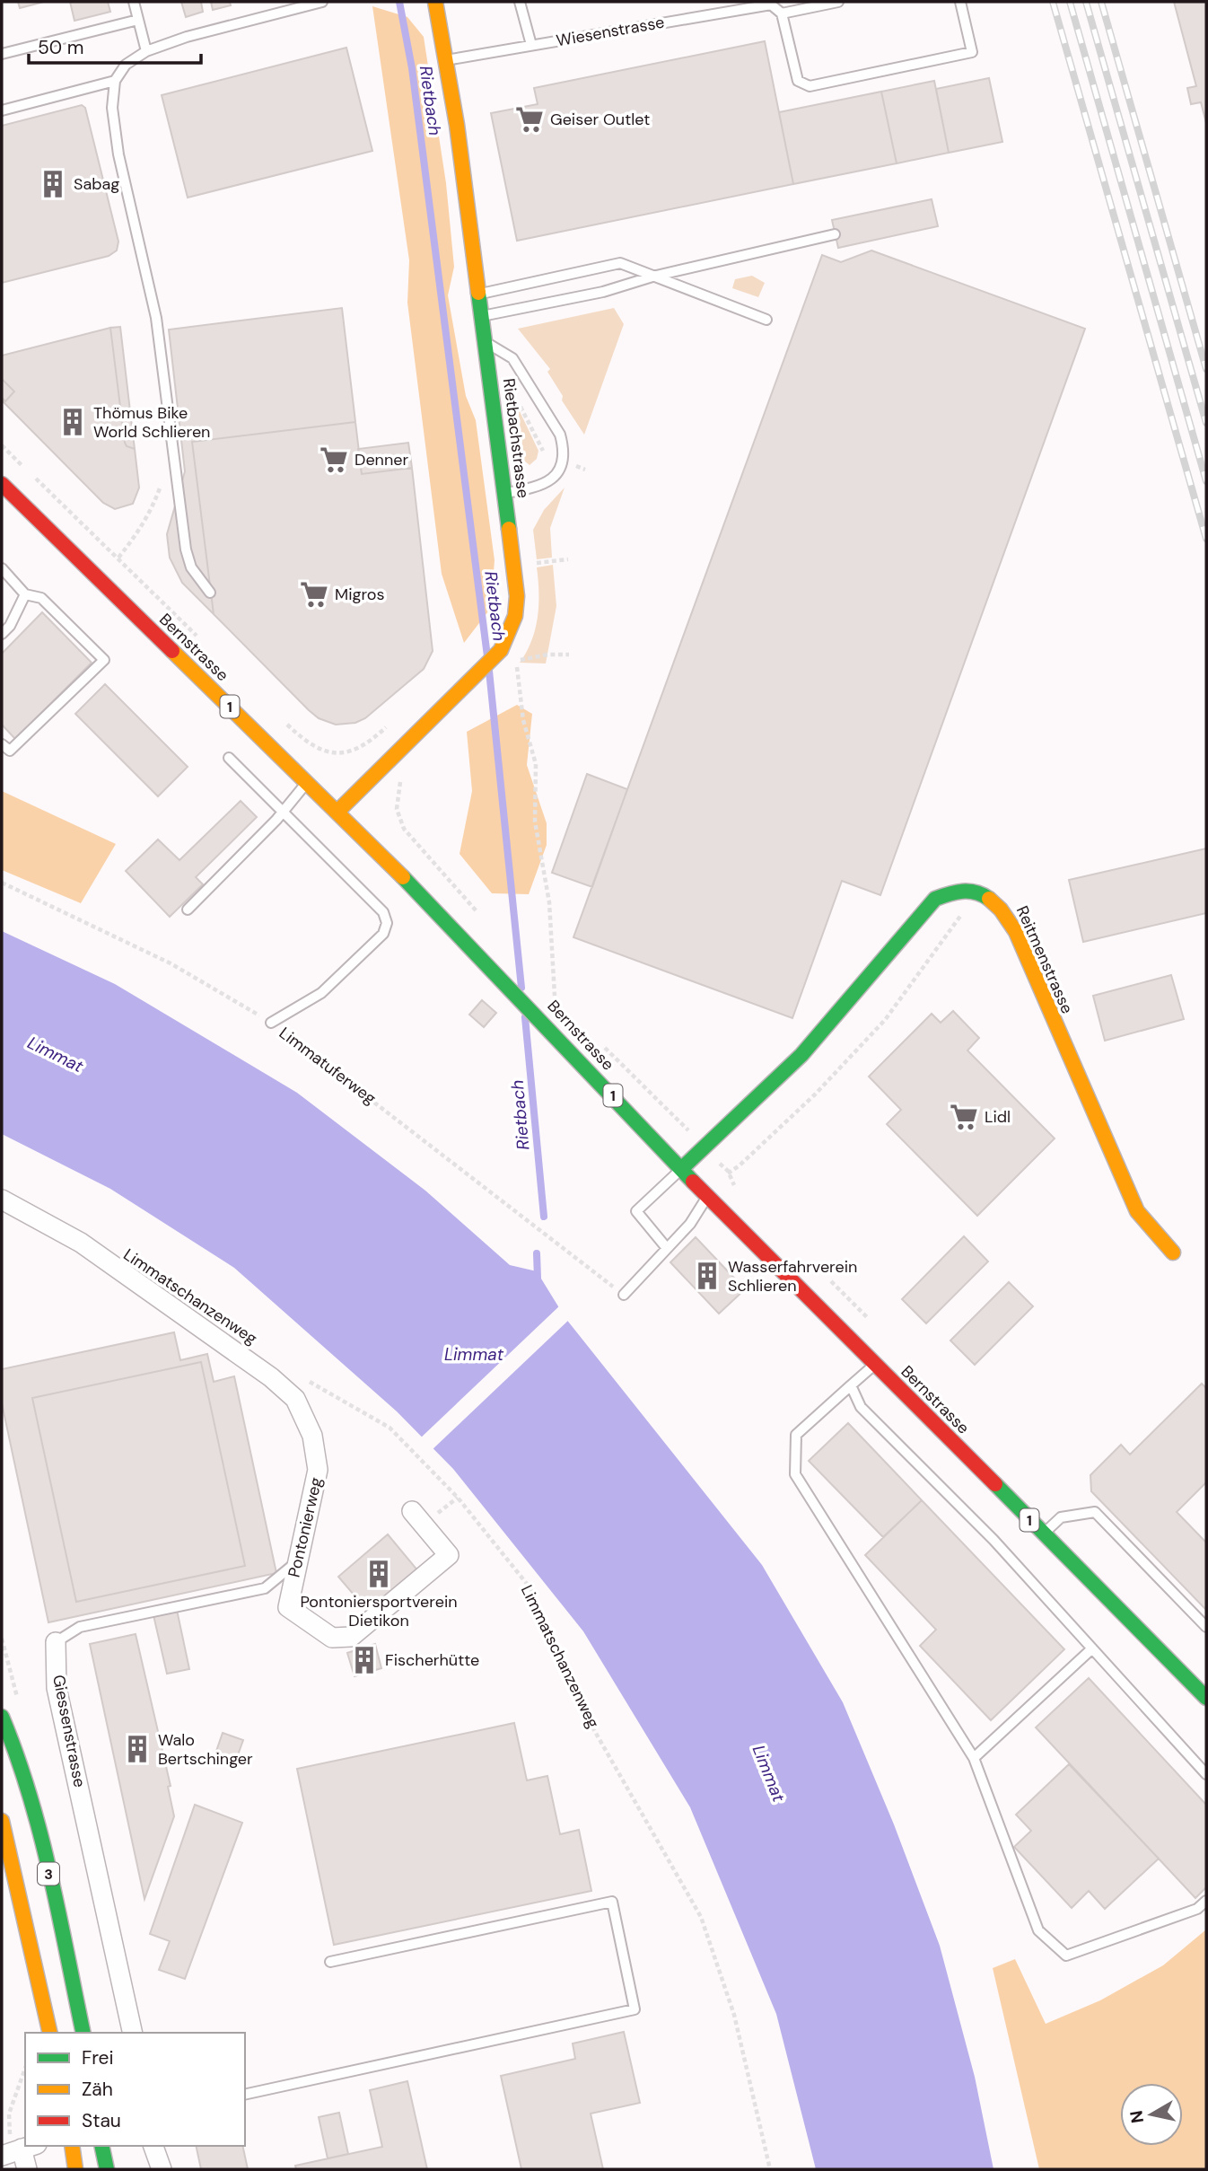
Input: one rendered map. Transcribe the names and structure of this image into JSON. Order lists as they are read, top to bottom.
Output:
{
  "streets": {
    "main road": [
      "Rietbachstrasse",
      "Bernstrasse",
      "1",
      "Reitmenstrasse",
      "3"
    ],
    "street": ["Pontonierweg", "Giessenstrasse"],
    "lane": ["Wiesenstrasse"],
    "path": ["Limmatuferweg", "Limmatschanzenweg"]
  },
  "crossings": [
    ["Wiesenstrasse", "Rietbachstrasse"],
    ["Rietbachstrasse", "Bernstrasse"],
    ["Pontonierweg", "Giessenstrasse"]
  ],
  "water": ["Rietbach", "Limmat"],
  "places": {
    "supermarket": [
      "Geiser Outlet",
      "Denner",
      "Migros",
      "Lidl"
    ],
    "building": [
      "Sabag",
      "Thömus Bike World Schlieren",
      "Wasserfahrverein Schlieren",
      "Pontoniersportverein Dietikon",
      "Fischerhütte",
      "Walo Bertschinger"
    ]
  },
  "legend": ["Frei", "Zäh", "Stau"],
  "scale_bar": "50 m",
  "north": "left"
}
